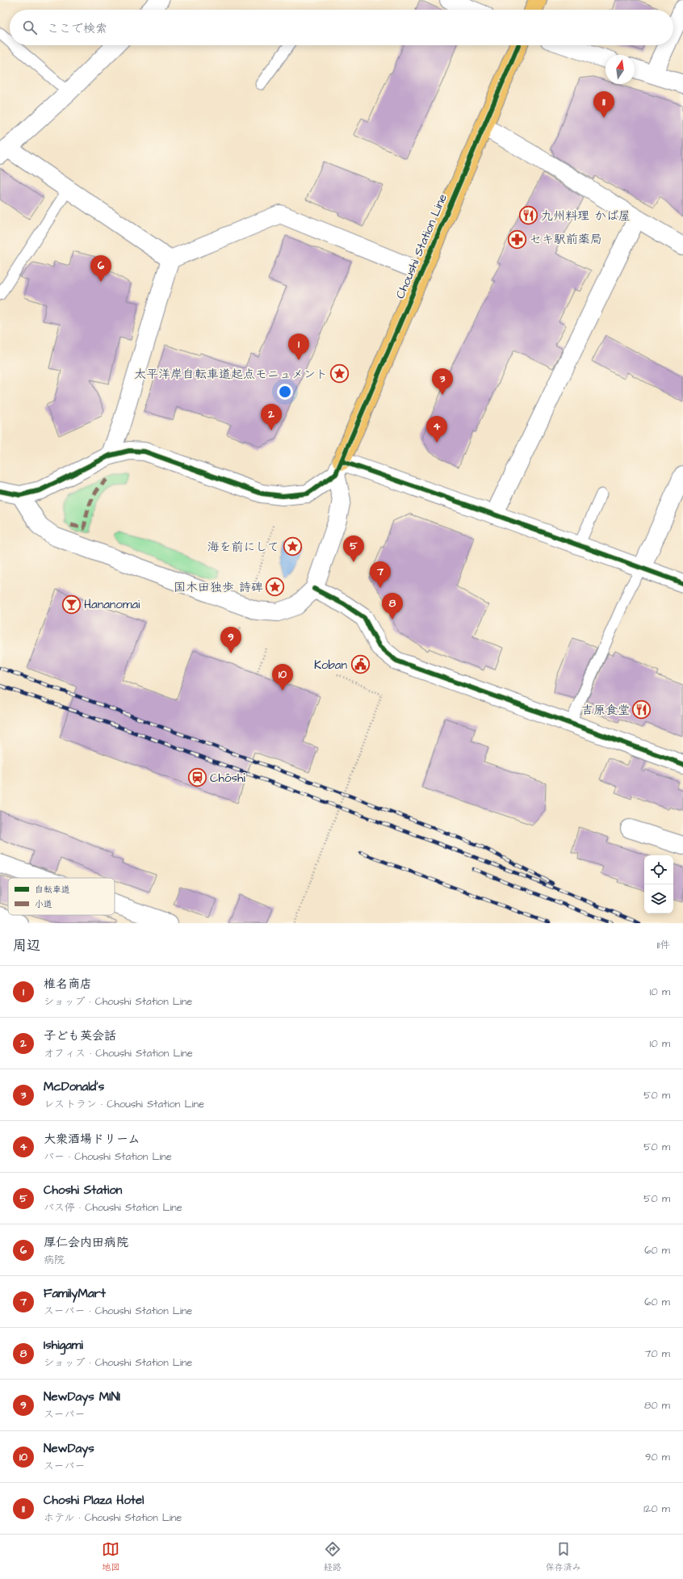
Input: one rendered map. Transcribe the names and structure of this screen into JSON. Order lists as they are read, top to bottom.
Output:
{
  "streets": {
    "main road": ["Choushi Station Line"]
  },
  "places": {
    "restaurant": ["九州料理 かば屋", "吉原食堂"],
    "pharmacy": ["セキ駅前薬局"],
    "place": ["太平洋岸自転車道起点モニュメント", "海を前にして", "国木田独歩 詩碑"],
    "bar": ["Hananomai"],
    "public building": ["Koban"],
    "station": ["Chōshi"]
  },
  "legend": ["自転車道", "小道"],
  "north": "top",
  "page": {
    "search": "ここで検索",
    "pins": [
      "11",
      "6",
      "1",
      "3",
      "2",
      "4",
      "5",
      "7",
      "8",
      "9",
      "10"
    ],
    "heading": ["周辺", "11件"],
    "list": [
      {
        "mark": "1",
        "name": "椎名商店",
        "note": "ショップ · Choushi Station Line",
        "value": "10 m"
      },
      {
        "mark": "2",
        "name": "子ども英会話",
        "note": "オフィス · Choushi Station Line",
        "value": "10 m"
      },
      {
        "mark": "3",
        "name": "McDonald's",
        "note": "レストラン · Choushi Station Line",
        "value": "50 m"
      },
      {
        "mark": "4",
        "name": "大衆酒場ドリーム",
        "note": "バー · Choushi Station Line",
        "value": "50 m"
      },
      {
        "mark": "5",
        "name": "Choshi Station",
        "note": "バス停 · Choushi Station Line",
        "value": "50 m"
      },
      {
        "mark": "6",
        "name": "厚仁会内田病院",
        "note": "病院",
        "value": "60 m"
      },
      {
        "mark": "7",
        "name": "FamilyMart",
        "note": "スーパー · Choushi Station Line",
        "value": "60 m"
      },
      {
        "mark": "8",
        "name": "Ishigami",
        "note": "ショップ · Choushi Station Line",
        "value": "70 m"
      },
      {
        "mark": "9",
        "name": "NewDays MINI",
        "note": "スーパー",
        "value": "80 m"
      },
      {
        "mark": "10",
        "name": "NewDays",
        "note": "スーパー",
        "value": "90 m"
      },
      {
        "mark": "11",
        "name": "Choshi Plaza Hotel",
        "note": "ホテル · Choushi Station Line",
        "value": "120 m"
      }
    ],
    "nav": ["地図", "経路", "保存済み"]
  }
}
